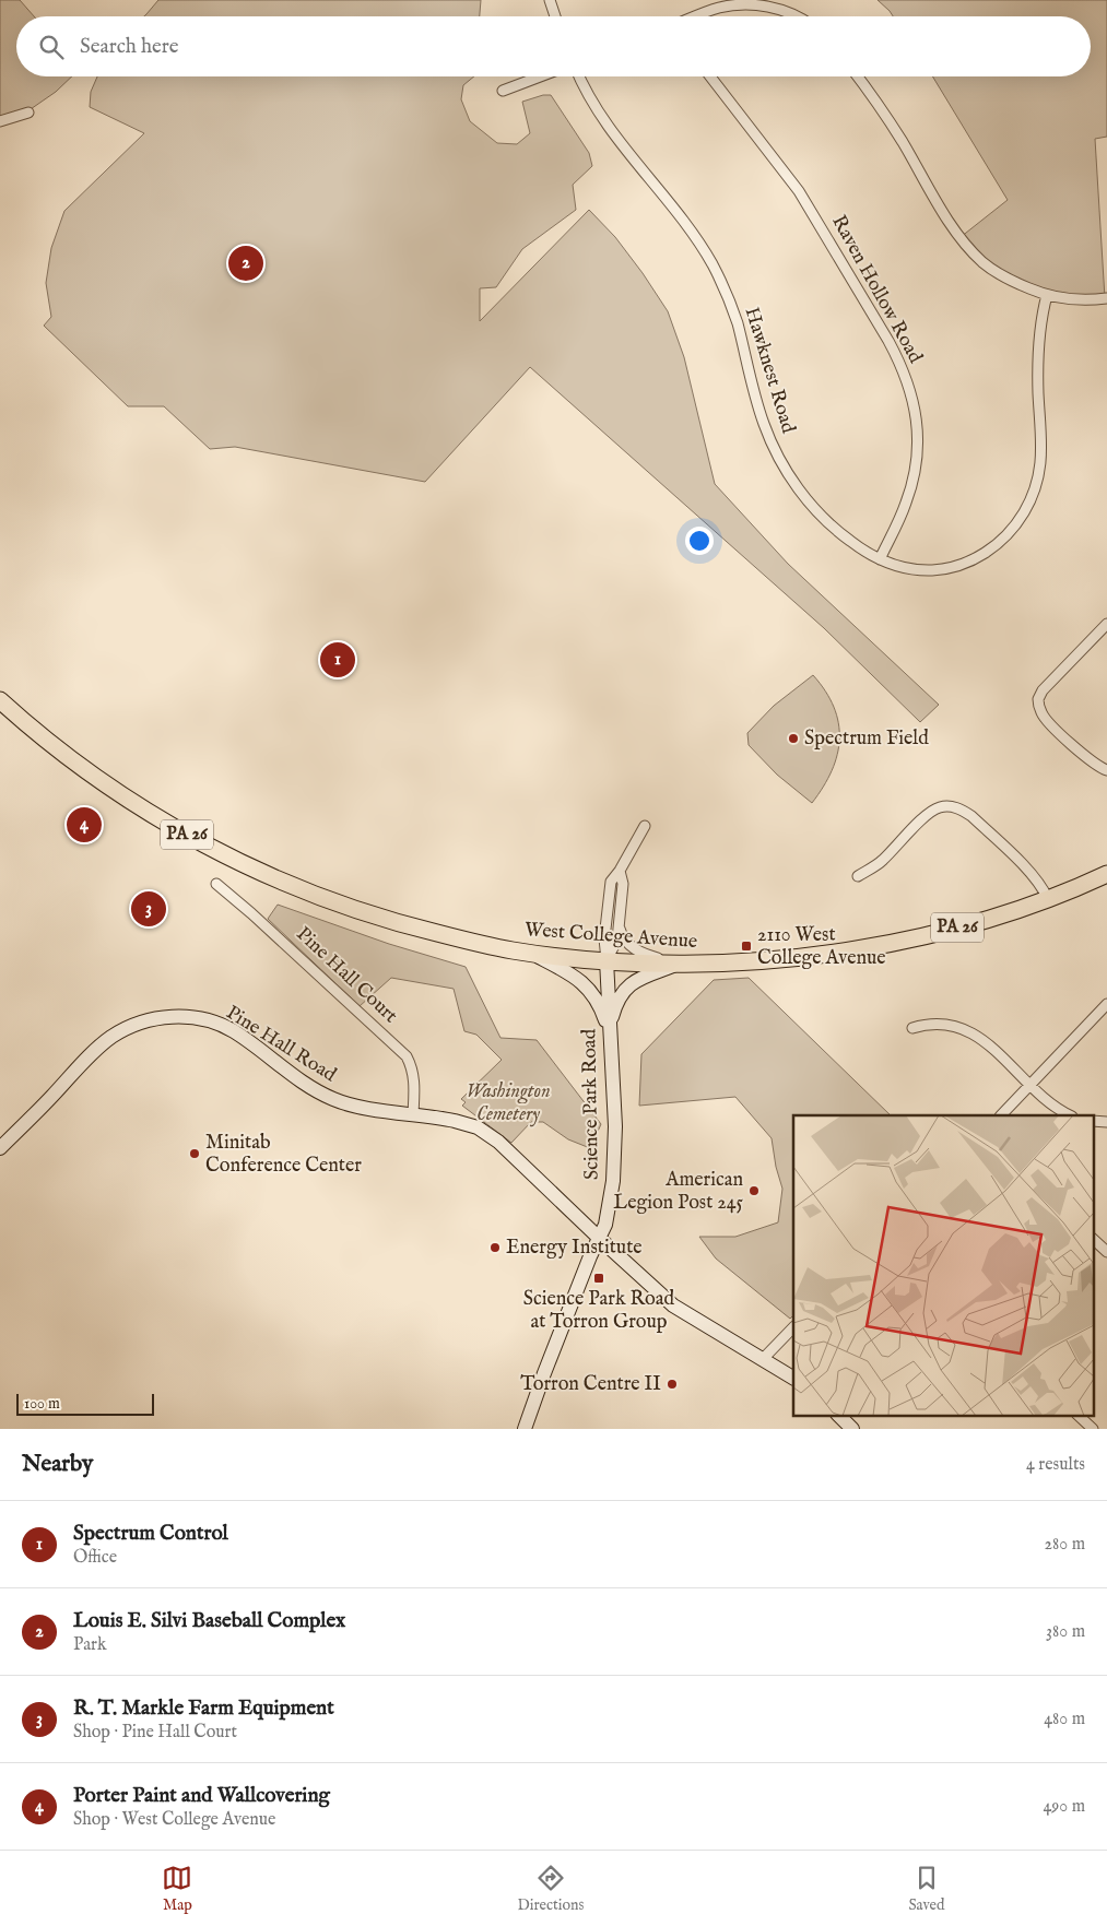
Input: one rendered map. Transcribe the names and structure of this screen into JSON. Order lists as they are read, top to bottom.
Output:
{
  "streets": {
    "main road": ["PA 26", "West College Avenue"],
    "street": [
      "Raven Hollow Road",
      "Hawknest Road",
      "Pine Hall Court",
      "Pine Hall Road",
      "Science Park Road"
    ]
  },
  "crossings": [
    ["Raven Hollow Road", "Hawknest Road"],
    ["West College Avenue", "Science Park Road"],
    ["Pine Hall Court", "Pine Hall Road"],
    ["Pine Hall Road", "Science Park Road"]
  ],
  "parks": ["Washington Cemetery"],
  "places": {
    "other": [
      "Spectrum Field",
      "Minitab Conference Center",
      "American Legion Post 245",
      "Energy Institute",
      "Torron Centre II"
    ],
    "transit": ["2110 West College Avenue", "Science Park Road at Torron Group"]
  },
  "scale_bar": "100 m",
  "page": {
    "search": "Search here",
    "pins": [
      "2",
      "1",
      "4",
      "3"
    ],
    "scale": "100 m",
    "heading": ["Nearby", "4 results"],
    "list": [
      {
        "mark": "1",
        "name": "Spectrum Control",
        "note": "Office",
        "value": "280 m"
      },
      {
        "mark": "2",
        "name": "Louis E. Silvi Baseball Complex",
        "note": "Park",
        "value": "380 m"
      },
      {
        "mark": "3",
        "name": "R. T. Markle Farm Equipment",
        "note": "Shop · Pine Hall Court",
        "value": "480 m"
      },
      {
        "mark": "4",
        "name": "Porter Paint and Wallcovering",
        "note": "Shop · West College Avenue",
        "value": "490 m"
      }
    ],
    "nav": ["Map", "Directions", "Saved"]
  }
}
